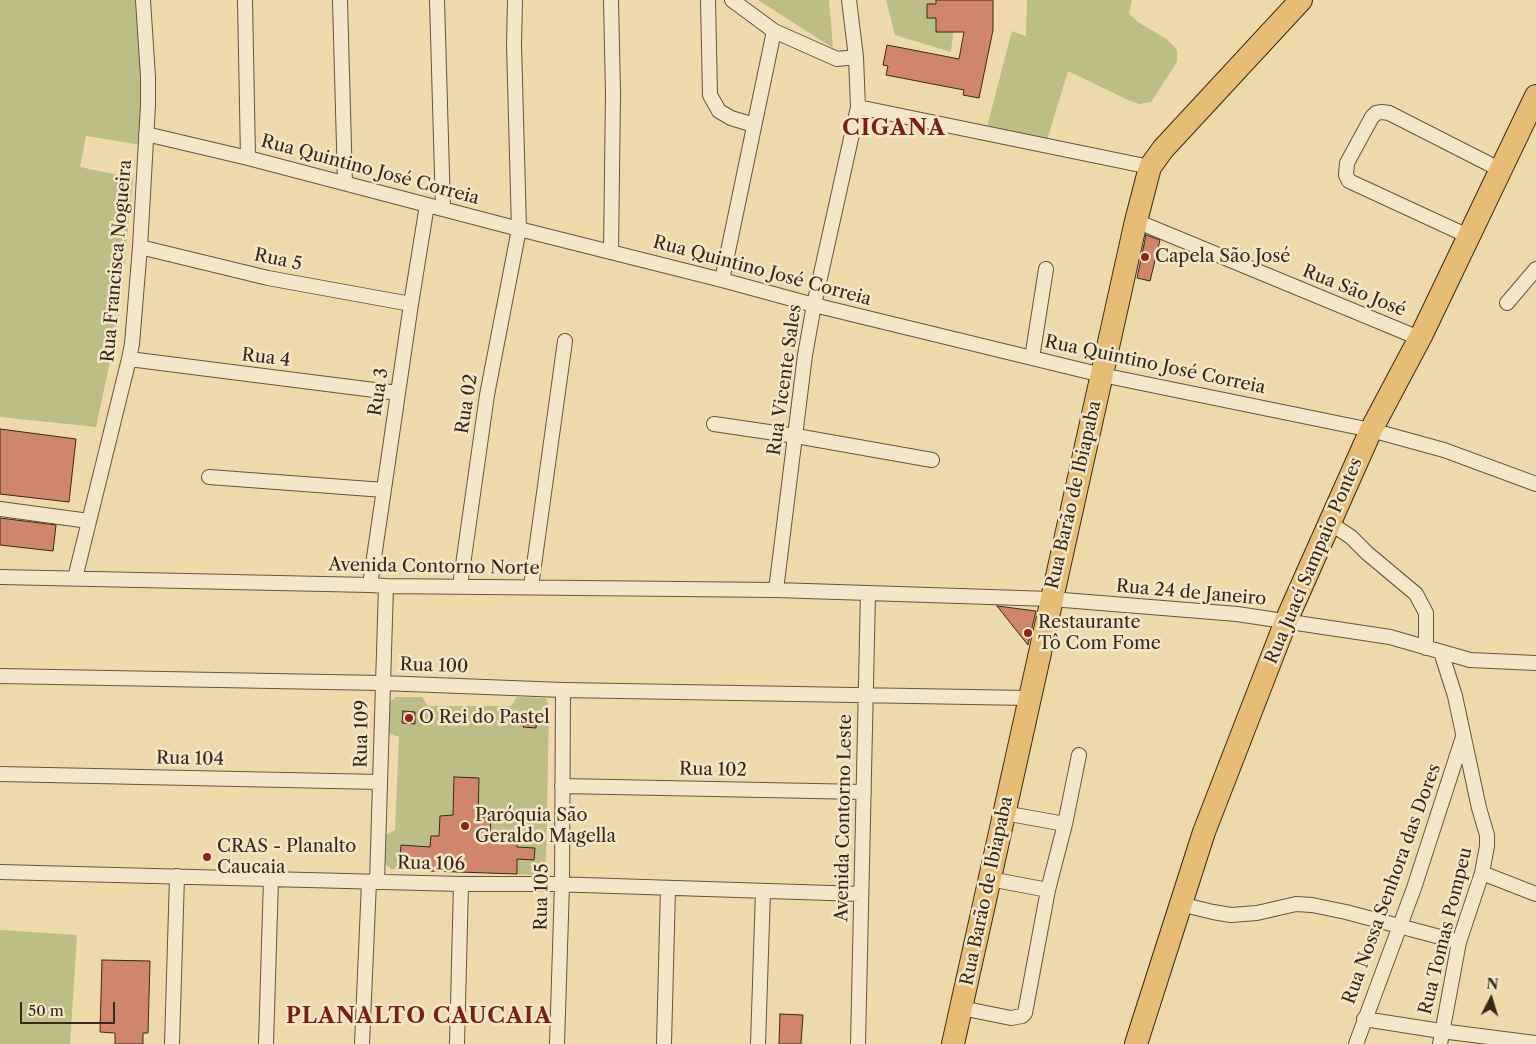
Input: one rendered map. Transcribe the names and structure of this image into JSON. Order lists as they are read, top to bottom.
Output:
{
  "streets": {
    "main road": ["Rua Barão de Ibiapaba", "Rua Juací Sampaio Pontes"],
    "street": [
      "Rua Quintino José Correia",
      "Rua 5",
      "Rua Francisca Nogueira",
      "Rua São José",
      "Rua 4",
      "Rua Vicente Sales",
      "Rua 3",
      "Rua 02",
      "Avenida Contorno Norte",
      "Rua 24 de Janeiro",
      "Rua 100",
      "Rua 109",
      "Rua 104",
      "Rua 102",
      "Avenida Contorno Leste",
      "Rua 106",
      "Rua Nossa Senhora das Dores",
      "Rua 105",
      "Rua Tomas Pompeu"
    ]
  },
  "crossings": [
    ["Rua Quintino José Correia", "Rua Francisca Nogueira"],
    ["Rua Quintino José Correia", "Rua Vicente Sales"],
    ["Rua Quintino José Correia", "Rua 3"],
    ["Rua Quintino José Correia", "Rua 02"],
    ["Rua Quintino José Correia", "Rua Barão de Ibiapaba"],
    ["Rua Quintino José Correia", "Rua Juací Sampaio Pontes"],
    ["Rua 5", "Rua Francisca Nogueira"],
    ["Rua 5", "Rua 3"],
    ["Rua Francisca Nogueira", "Rua 4"],
    ["Rua Francisca Nogueira", "Avenida Contorno Norte"],
    ["Rua São José", "Rua Barão de Ibiapaba"],
    ["Rua São José", "Rua Juací Sampaio Pontes"],
    ["Rua 4", "Rua 3"],
    ["Rua Vicente Sales", "Avenida Contorno Norte"],
    ["Rua 3", "Avenida Contorno Norte"],
    ["Rua 02", "Avenida Contorno Norte"],
    ["Rua Barão de Ibiapaba", "Rua 24 de Janeiro"],
    ["Rua Barão de Ibiapaba", "Rua 100"],
    ["Rua Juací Sampaio Pontes", "Rua 24 de Janeiro"],
    ["Avenida Contorno Norte", "Rua 24 de Janeiro"],
    ["Avenida Contorno Norte", "Rua 109"],
    ["Avenida Contorno Norte", "Avenida Contorno Leste"],
    ["Rua 24 de Janeiro", "Avenida Contorno Leste"],
    ["Rua 24 de Janeiro", "Rua Tomas Pompeu"],
    ["Rua 100", "Rua 109"],
    ["Rua 100", "Avenida Contorno Leste"],
    ["Rua 100", "Rua 105"],
    ["Rua 109", "Rua 104"],
    ["Rua 109", "Rua 106"],
    ["Rua 102", "Avenida Contorno Leste"],
    ["Rua 102", "Rua 105"],
    ["Avenida Contorno Leste", "Rua 106"],
    ["Rua 106", "Rua 105"],
    ["Rua Nossa Senhora das Dores", "Rua Tomas Pompeu"]
  ],
  "districts": ["CIGANA", "PLANALTO CAUCAIA"],
  "places": [
    "Capela São José",
    "Restaurante Tô Com Fome",
    "O Rei do Pastel",
    "Paróquia São Geraldo Magella",
    "CRAS - Planalto Caucaia"
  ],
  "scale_bar": "50 m",
  "north": "top"
}
